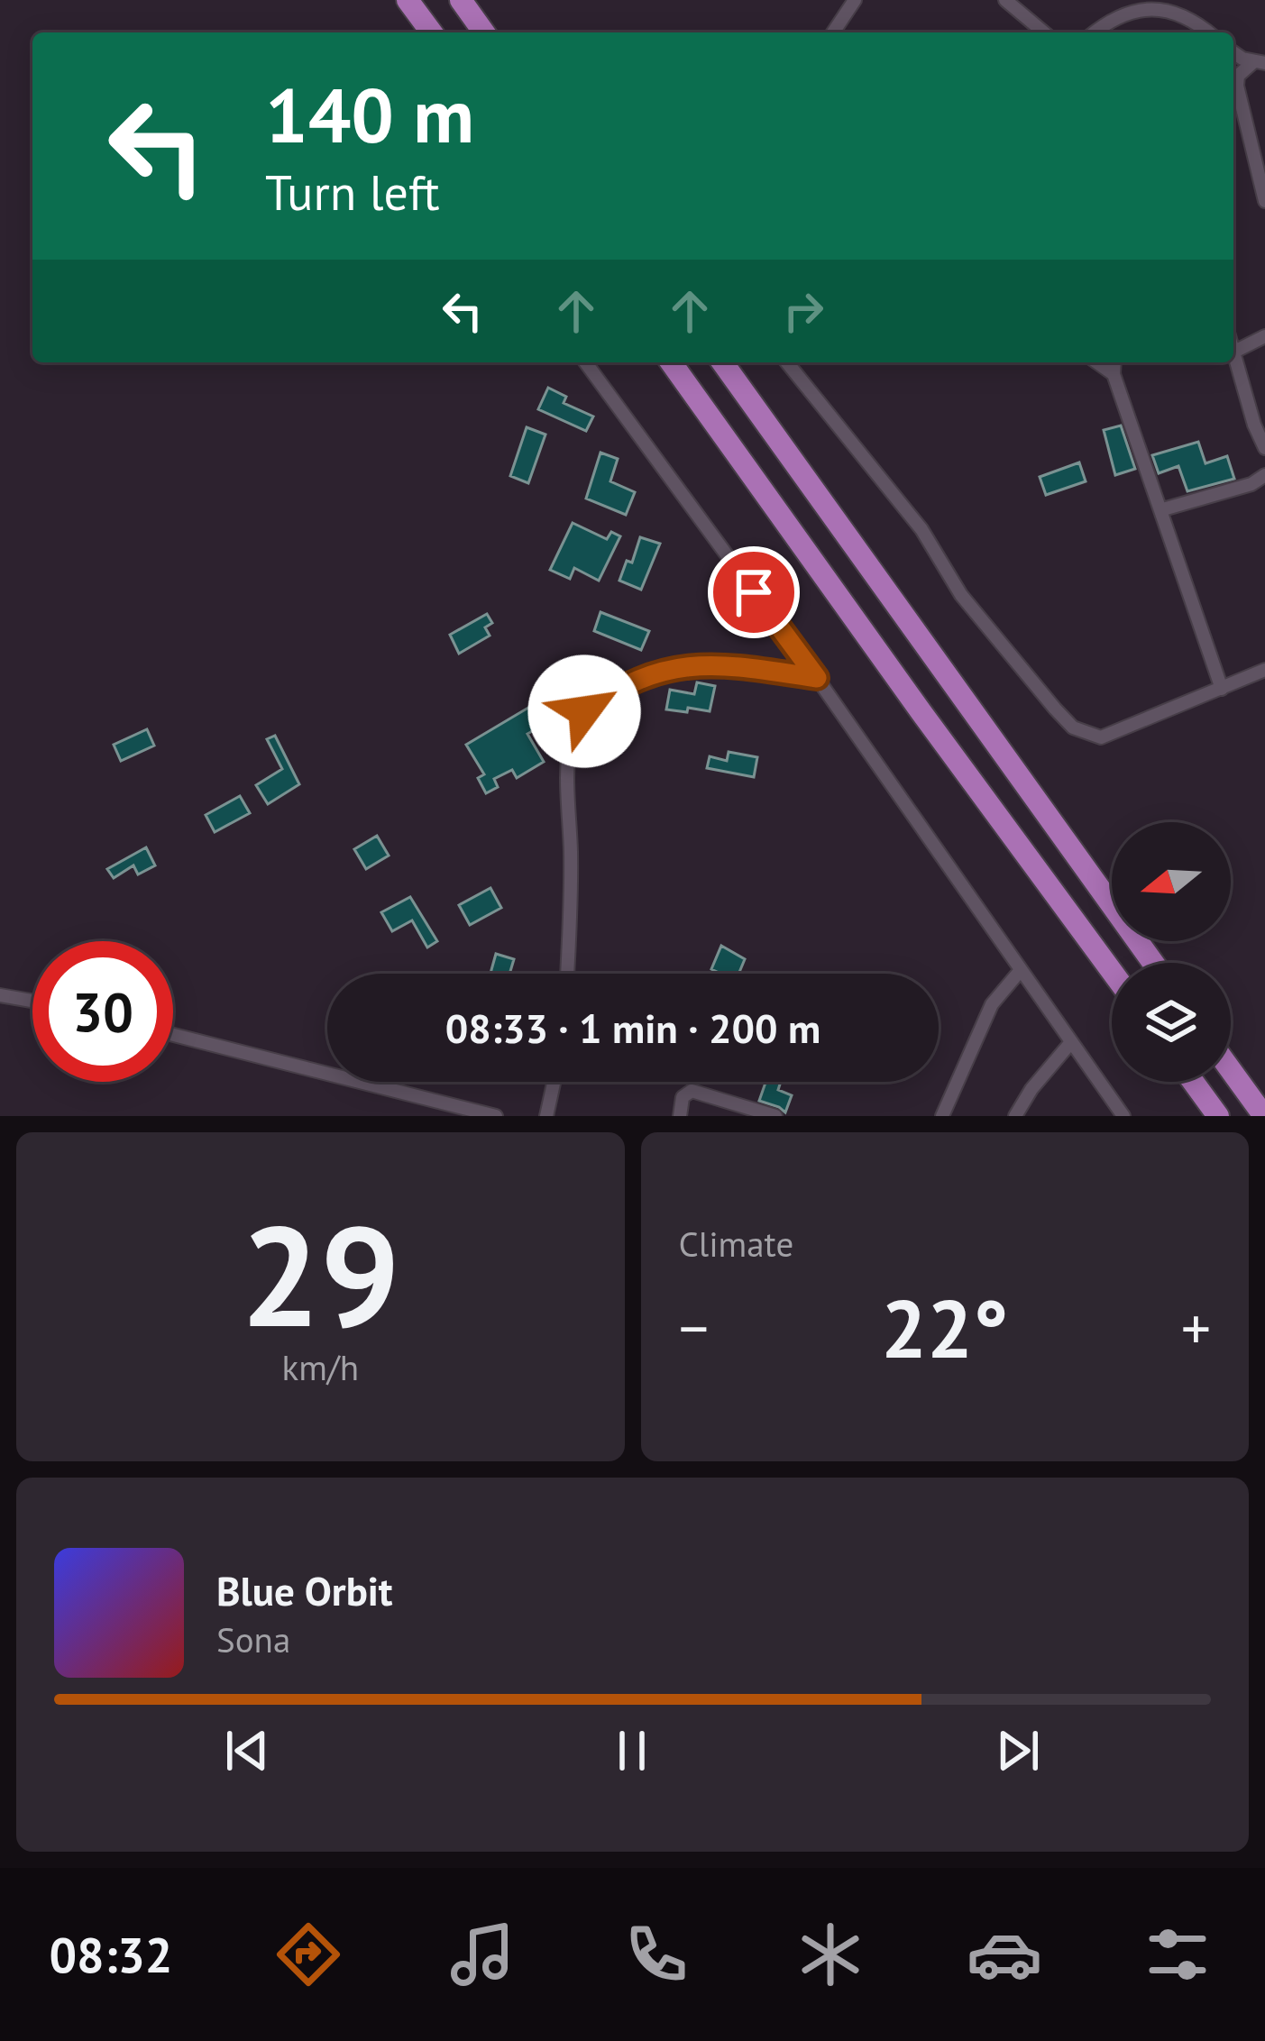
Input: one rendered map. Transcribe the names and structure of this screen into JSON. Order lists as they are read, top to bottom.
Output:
{
  "north": "left",
  "page": {
    "turn": ["140 m", "Turn left"],
    "limit": "30",
    "trip": "08:33 · 1 min · 200 m",
    "tile": [
      ["29", "km/h"],
      "Climate"
    ],
    "heat": ["−", "22°", "+"],
    "song": ["Blue Orbit", "Sona"],
    "tabs": "08:32"
  }
}
